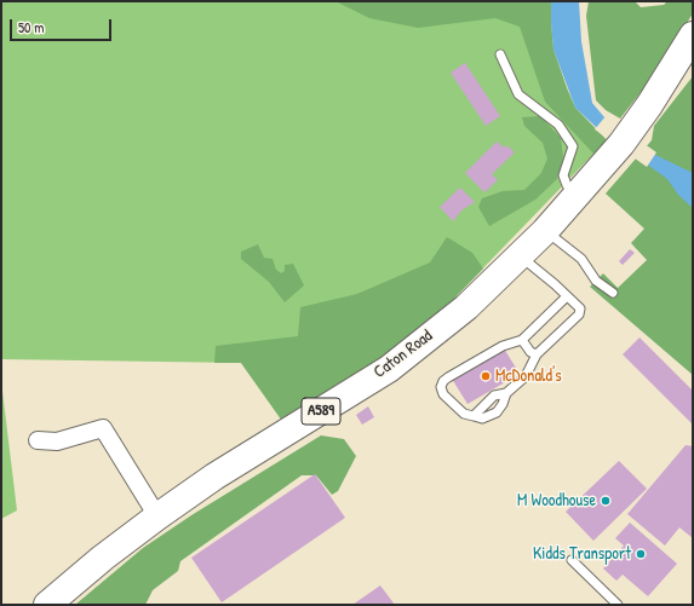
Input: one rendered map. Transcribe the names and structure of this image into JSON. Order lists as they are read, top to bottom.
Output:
{
  "streets": {
    "main road": ["Caton Road", "A589"]
  },
  "places": ["McDonald's", "M Woodhouse", "Kidds Transport"],
  "scale_bar": "50 m"
}
